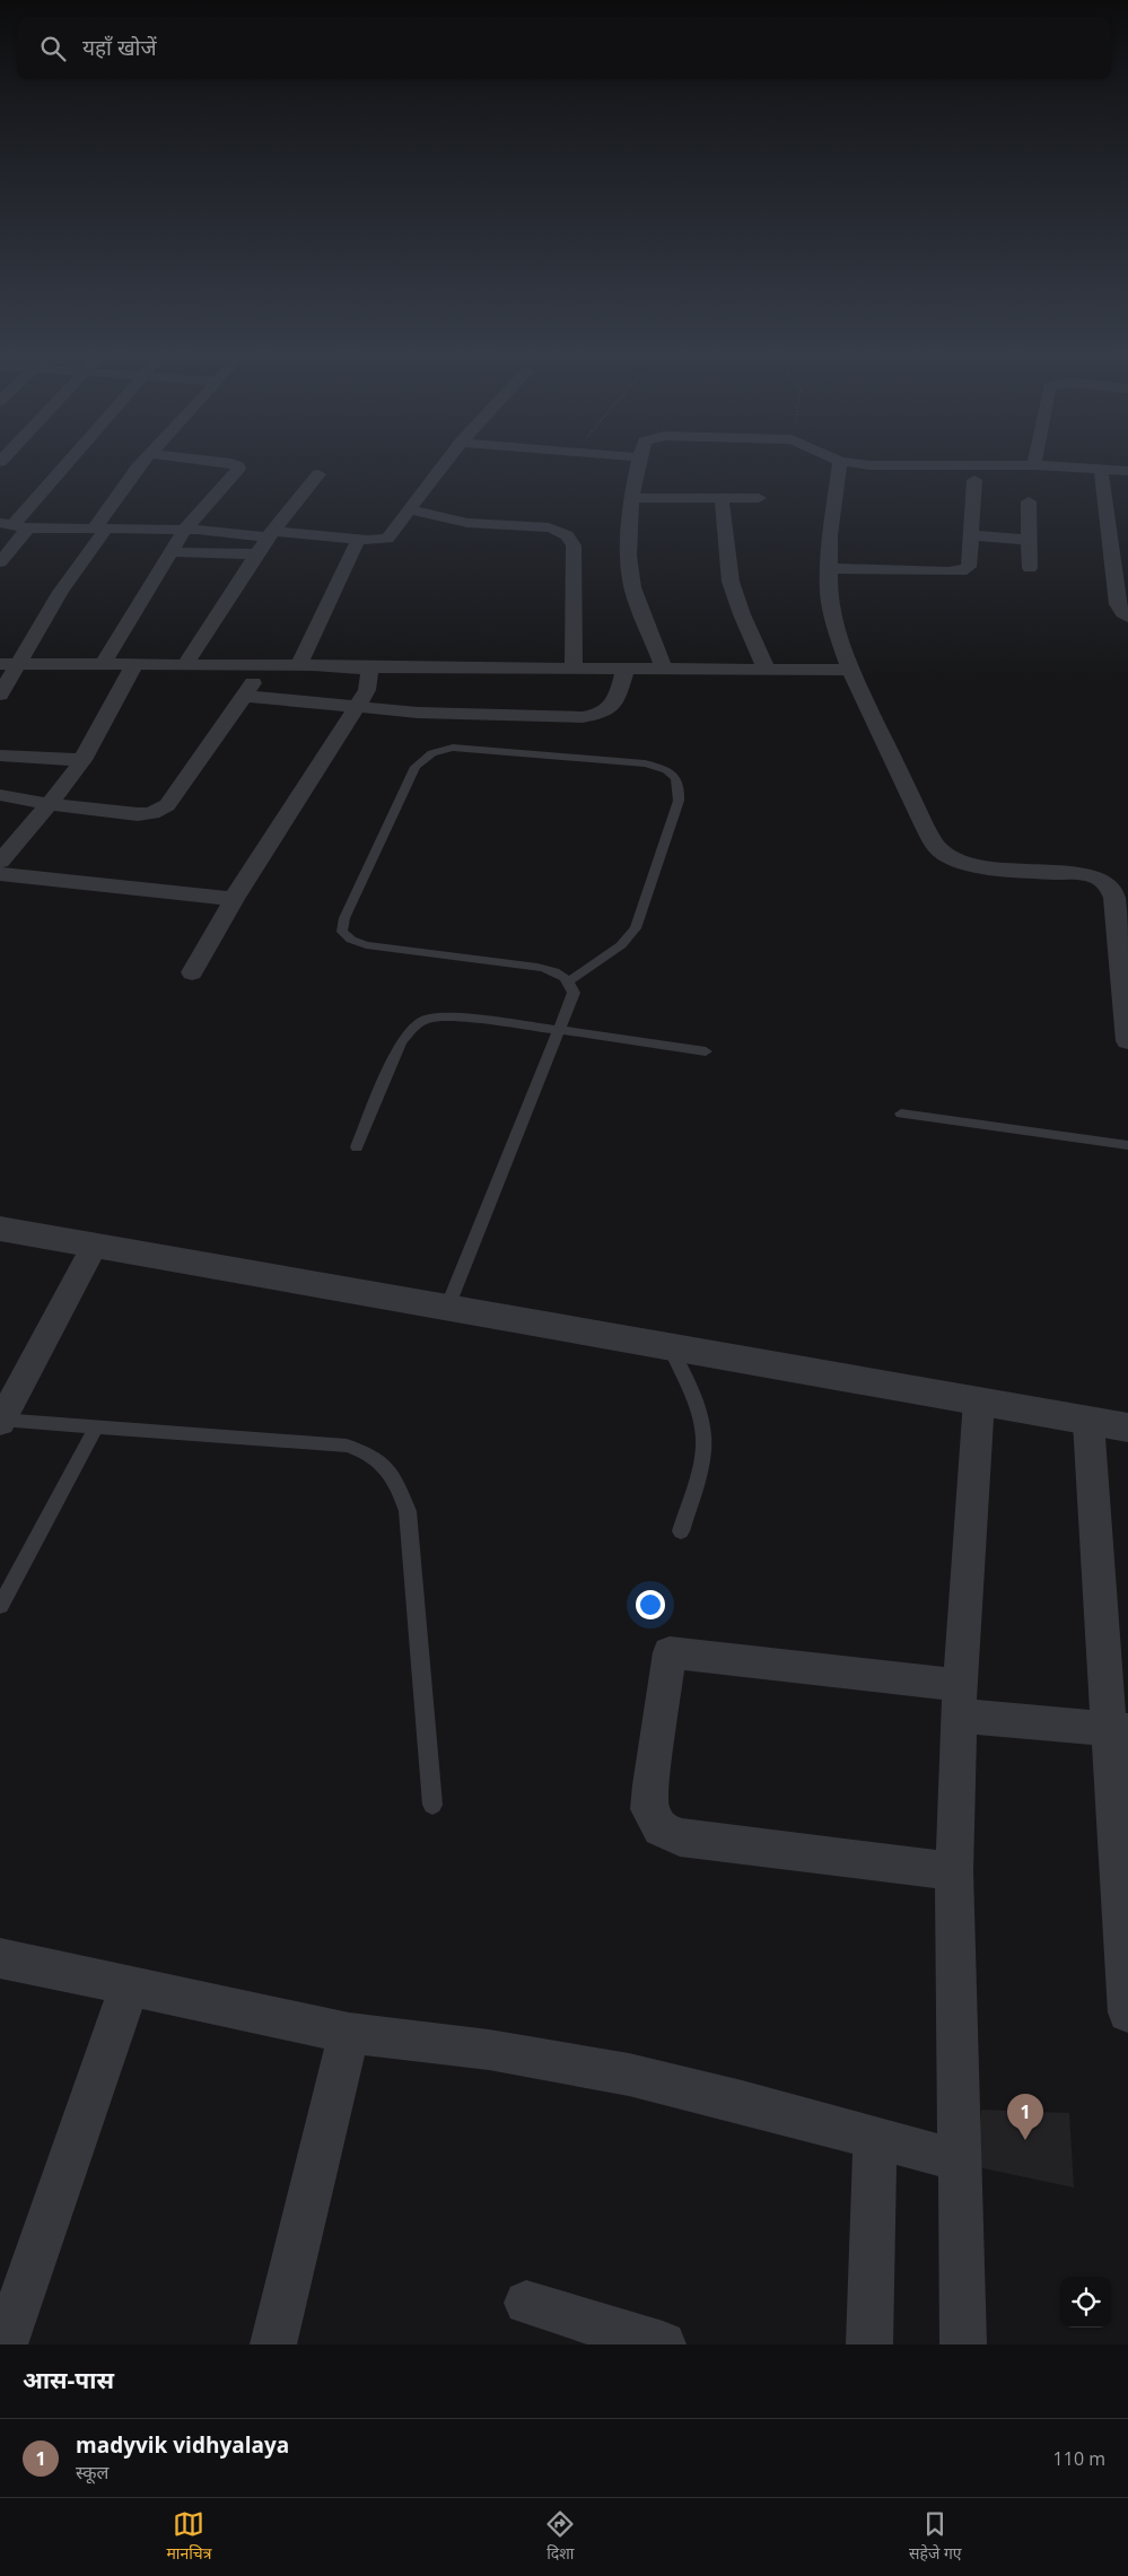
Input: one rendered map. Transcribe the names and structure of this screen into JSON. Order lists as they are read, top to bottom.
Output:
{
  "page": {
    "search": "यहाँ खोजें",
    "pins": "1",
    "heading": "आस-पास",
    "list": [
      {
        "mark": "1",
        "name": "madyvik vidhyalaya",
        "note": "स्कूल",
        "value": "110 m"
      }
    ],
    "nav": ["मानचित्र", "दिशा", "सहेजे गए"]
  }
}
